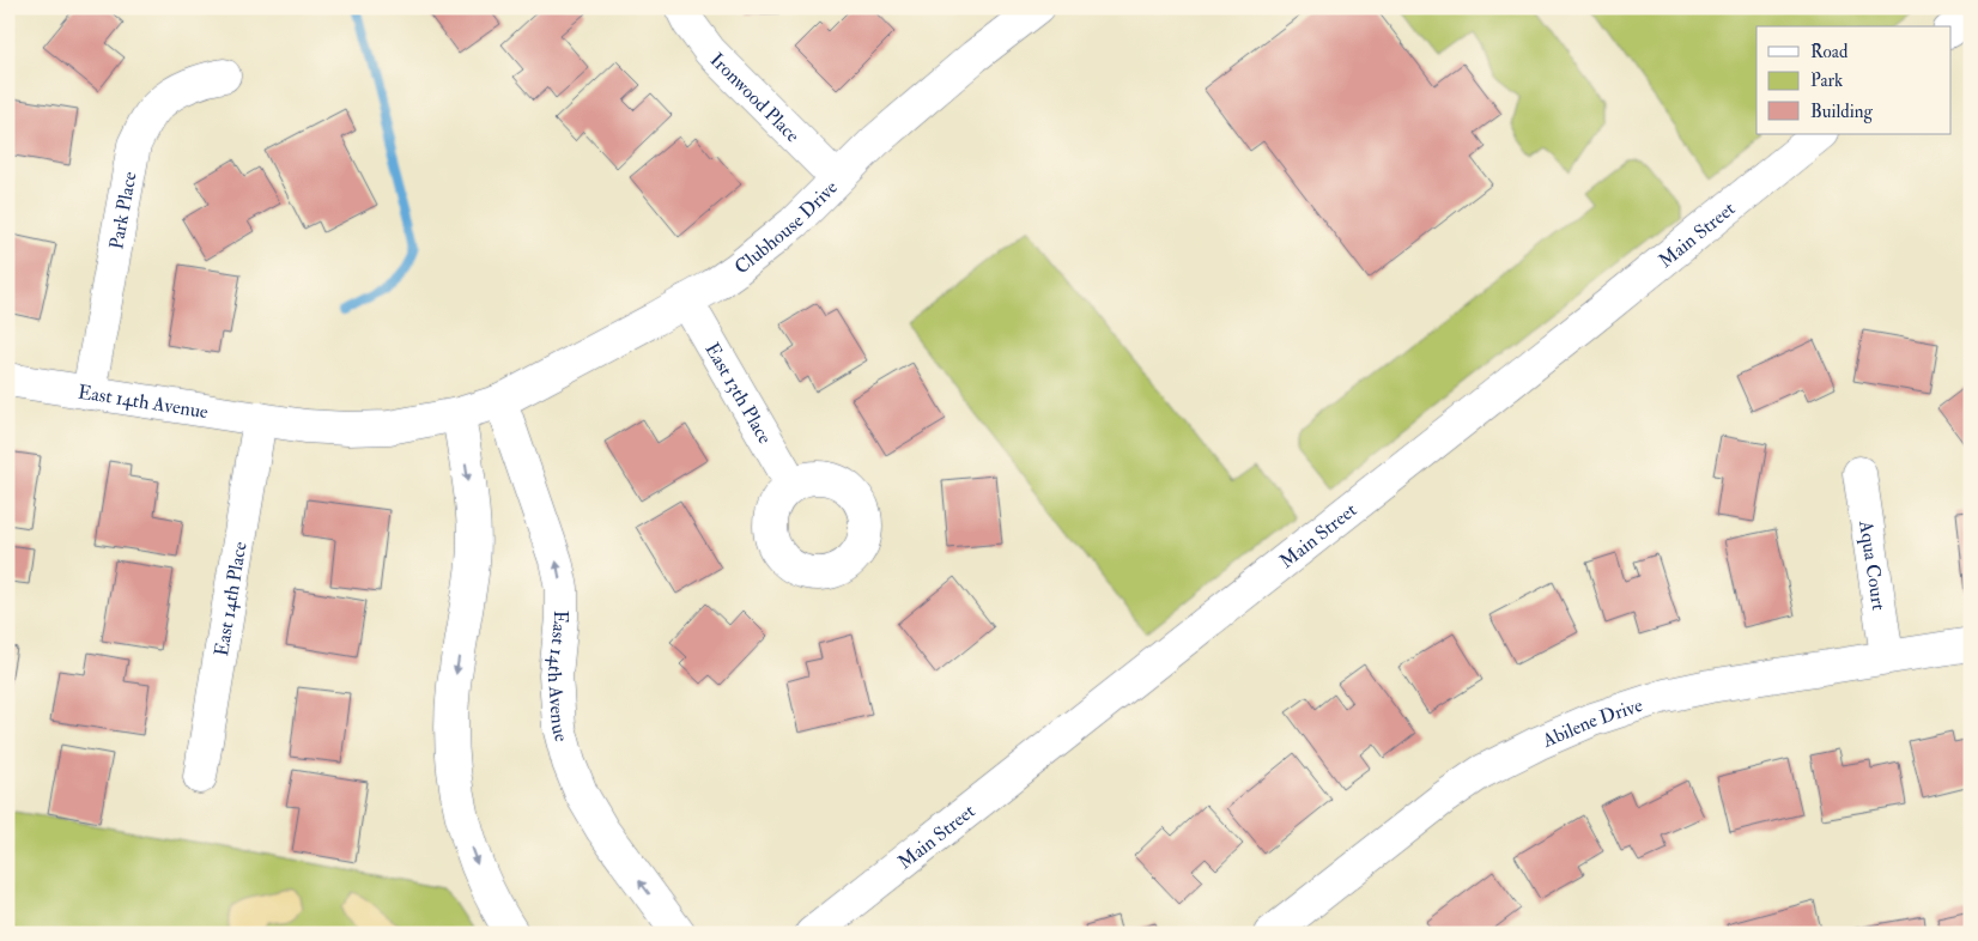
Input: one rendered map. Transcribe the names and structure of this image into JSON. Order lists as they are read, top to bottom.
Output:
{
  "streets": {
    "street": [
      "Ironwood Place",
      "Park Place",
      "Clubhouse Drive",
      "Main Street",
      "East 13th Place",
      "East 14th Avenue",
      "Aqua Court",
      "East 14th Place",
      "Abilene Drive"
    ]
  },
  "crossings": [
    ["Ironwood Place", "Clubhouse Drive"],
    ["Park Place", "East 14th Avenue"],
    ["Clubhouse Drive", "East 13th Place"],
    ["Clubhouse Drive", "East 14th Avenue"],
    ["East 14th Avenue", "East 14th Place"],
    ["Aqua Court", "Abilene Drive"]
  ],
  "legend": ["Road", "Park", "Building"]
}
